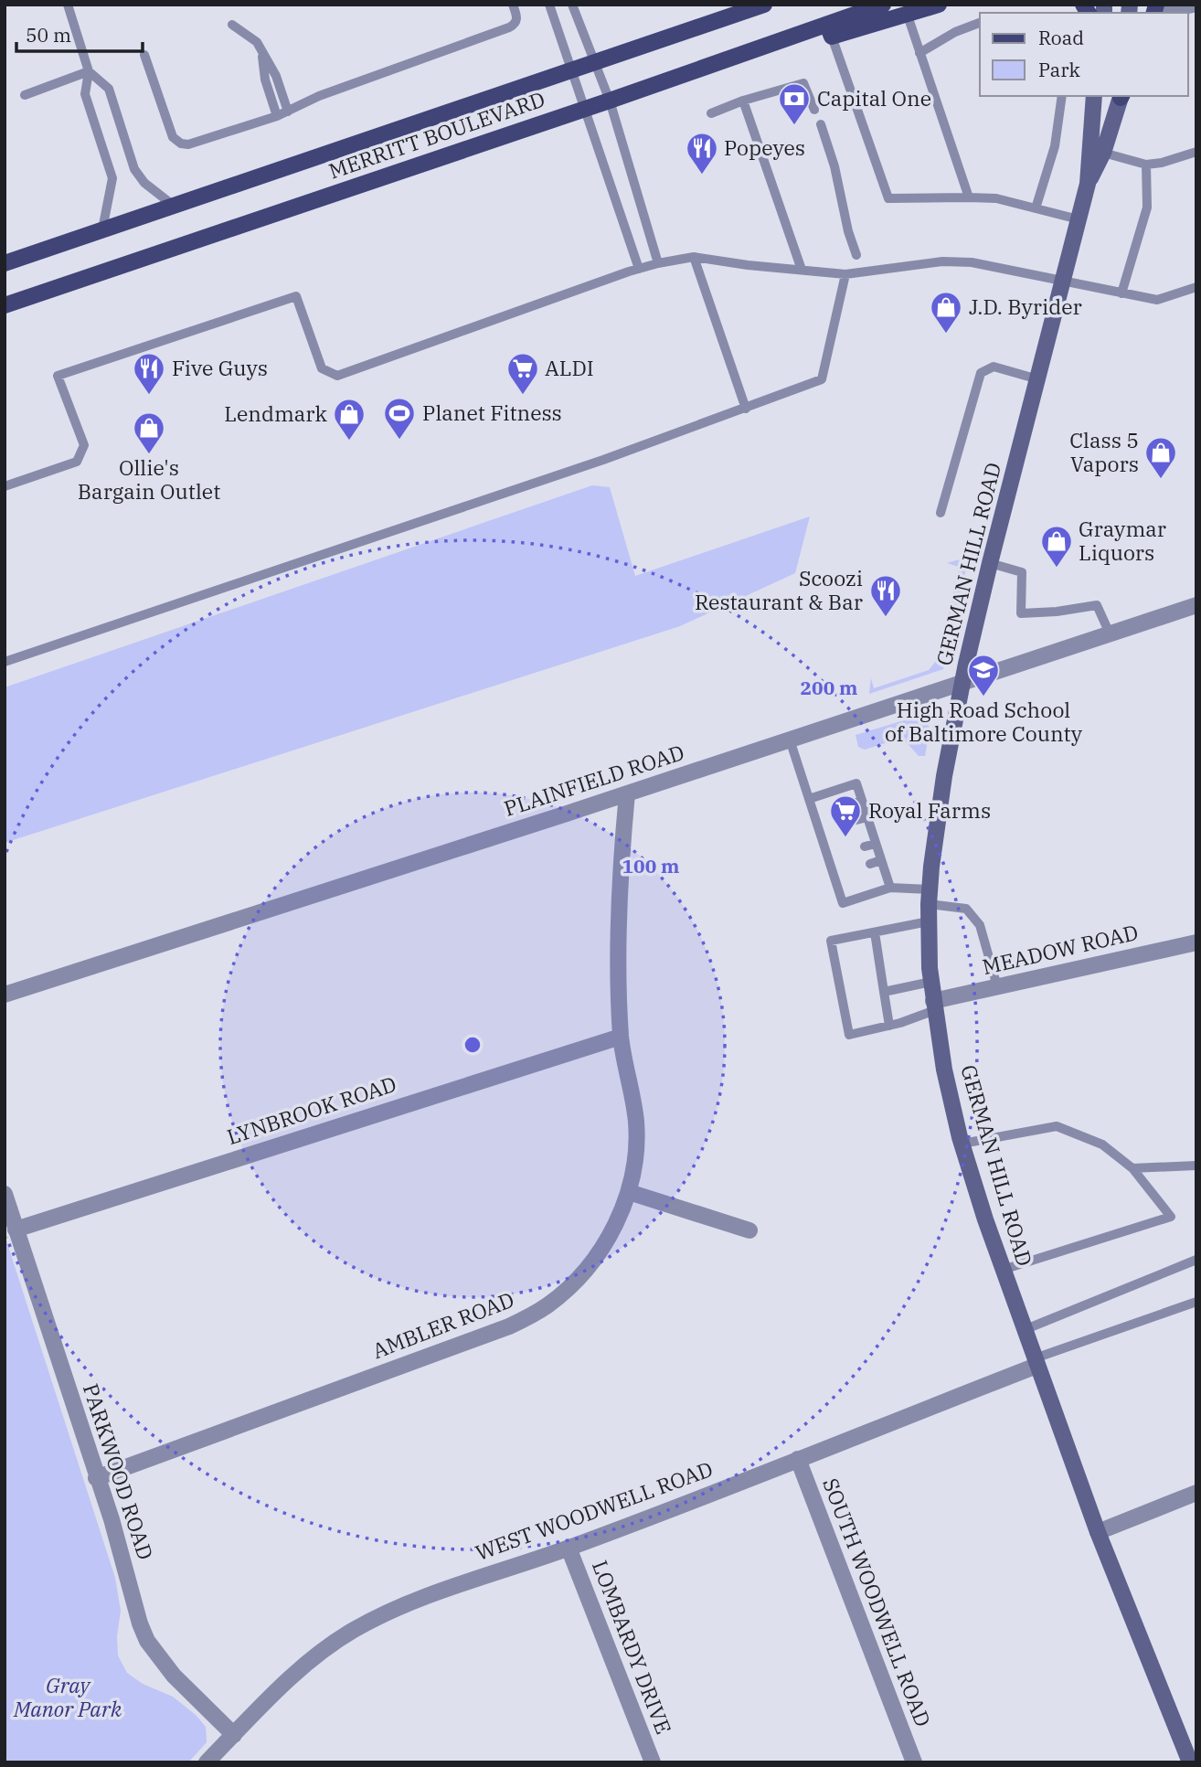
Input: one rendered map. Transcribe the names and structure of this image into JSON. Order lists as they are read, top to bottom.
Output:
{
  "streets": {
    "main road": ["MERRITT BOULEVARD"],
    "street": [
      "GERMAN HILL ROAD",
      "PLAINFIELD ROAD",
      "MEADOW ROAD",
      "LYNBROOK ROAD",
      "AMBLER ROAD",
      "PARKWOOD ROAD",
      "WEST WOODWELL ROAD",
      "SOUTH WOODWELL ROAD",
      "LOMBARDY DRIVE"
    ]
  },
  "crossings": [
    ["GERMAN HILL ROAD", "PLAINFIELD ROAD"],
    ["GERMAN HILL ROAD", "MEADOW ROAD"],
    ["GERMAN HILL ROAD", "WEST WOODWELL ROAD"],
    ["PLAINFIELD ROAD", "AMBLER ROAD"],
    ["LYNBROOK ROAD", "AMBLER ROAD"],
    ["LYNBROOK ROAD", "PARKWOOD ROAD"],
    ["AMBLER ROAD", "PARKWOOD ROAD"],
    ["PARKWOOD ROAD", "WEST WOODWELL ROAD"],
    ["WEST WOODWELL ROAD", "SOUTH WOODWELL ROAD"],
    ["WEST WOODWELL ROAD", "LOMBARDY DRIVE"]
  ],
  "parks": ["Gray Manor Park"],
  "places": {
    "bank": ["Capital One"],
    "restaurant": ["Popeyes", "Five Guys", "Scoozi Restaurant & Bar"],
    "shop": [
      "J.D. Byrider",
      "Lendmark",
      "Ollie's Bargain Outlet",
      "Class 5 Vapors",
      "Graymar Liquors"
    ],
    "supermarket": ["ALDI", "Royal Farms"],
    "sports": ["Planet Fitness"],
    "school or university": ["High Road School of Baltimore County"]
  },
  "legend": ["Road", "Park"],
  "scale_bar": "50 m",
  "rings": ["200 m", "100 m"]
}
